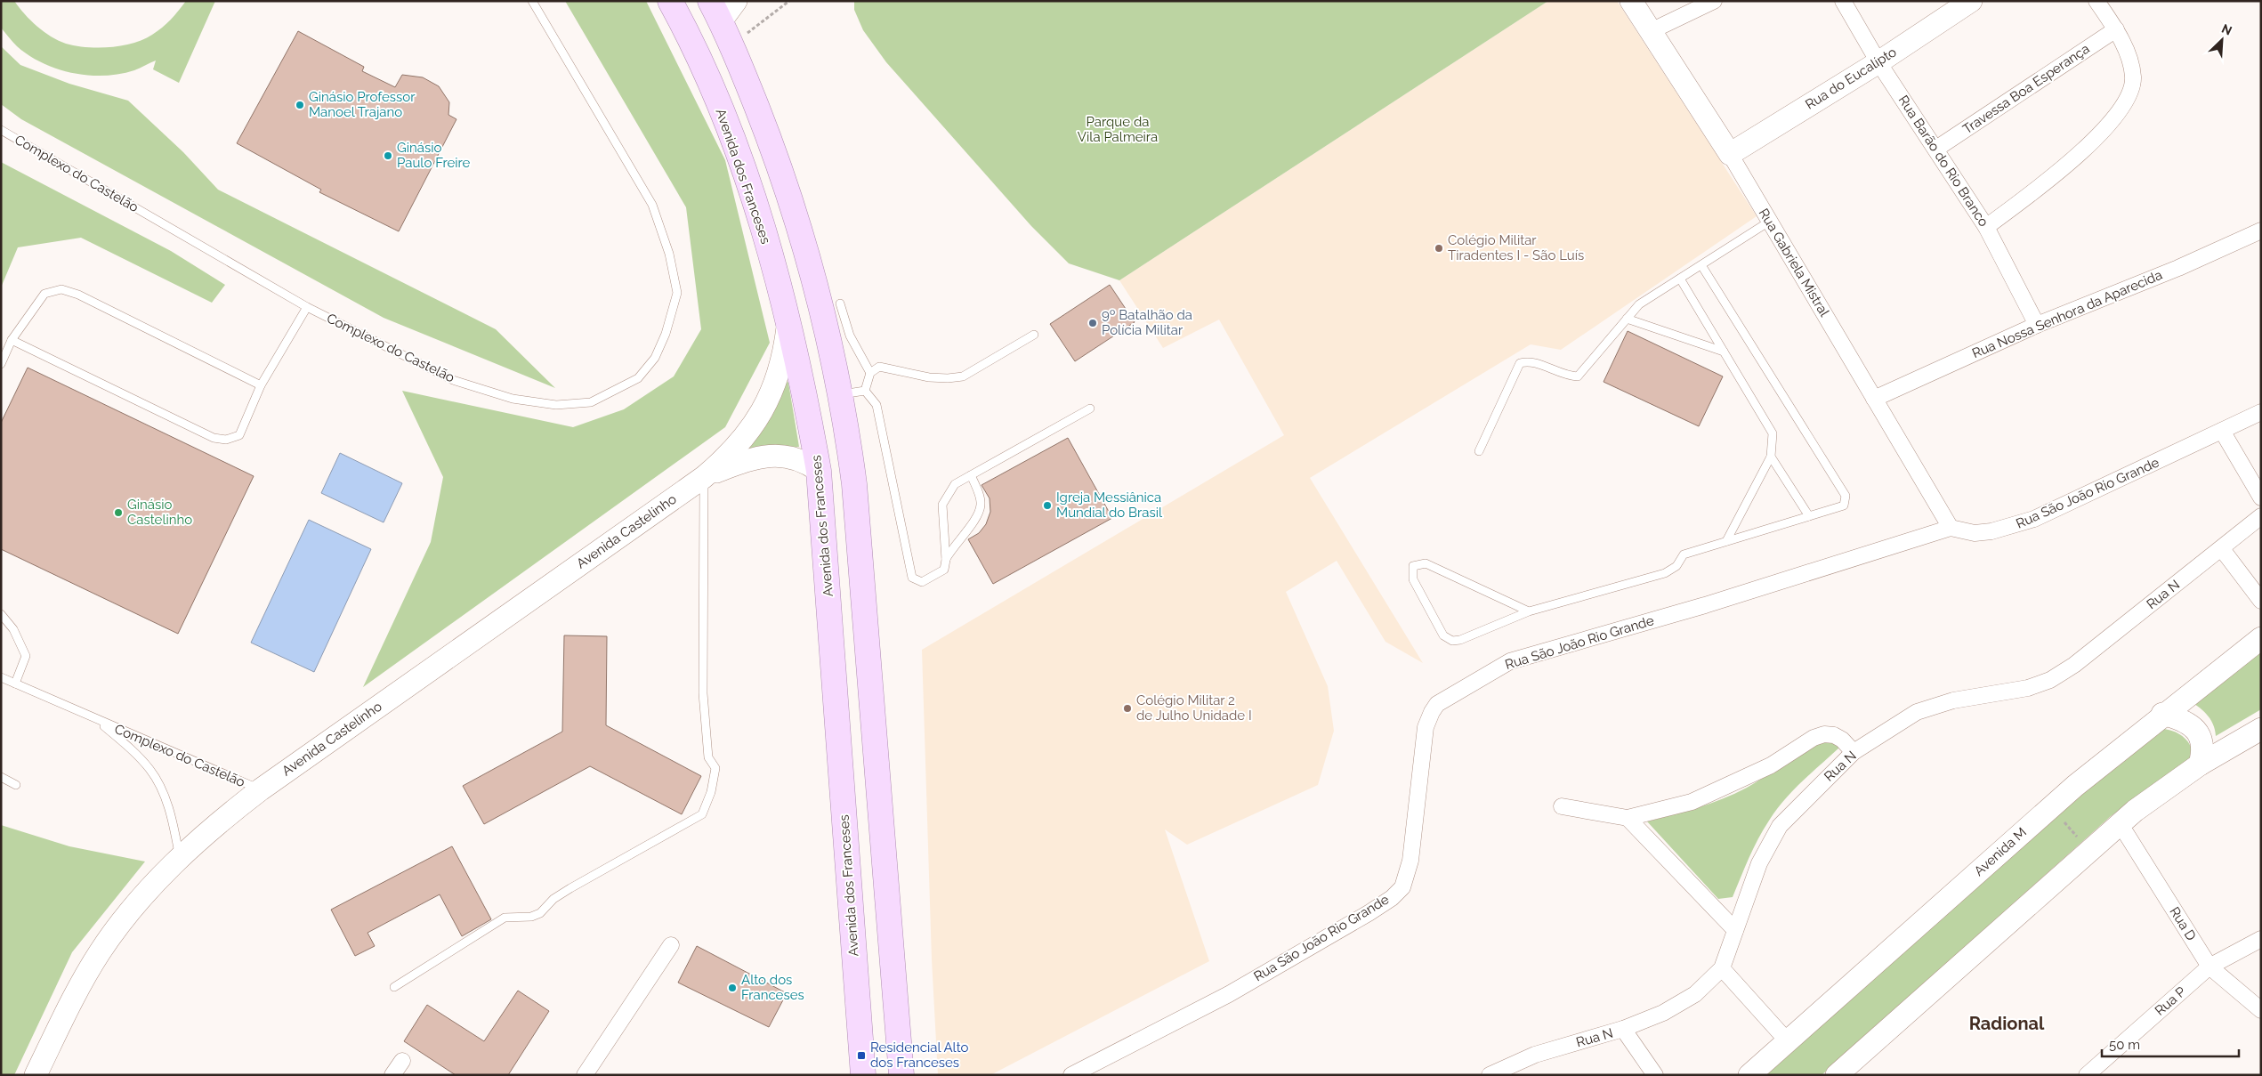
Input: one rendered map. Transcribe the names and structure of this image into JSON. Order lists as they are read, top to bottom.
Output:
{
  "streets": {
    "main road": ["Avenida dos Franceses"],
    "street": [
      "Rua do Eucalípto",
      "Travessa Boa Esperança",
      "Rua Barão do Rio Branco",
      "Rua Gabriela Mistral",
      "Rua Nossa Senhora da Aparecida",
      "Rua São João Rio Grande",
      "Avenida Castelinho",
      "Rua N",
      "Avenida M",
      "Rua D",
      "Rua P"
    ],
    "lane": ["Complexo do Castelão"]
  },
  "crossings": [
    ["Rua do Eucalípto", "Rua Barão do Rio Branco"],
    ["Rua do Eucalípto", "Rua Gabriela Mistral"],
    ["Travessa Boa Esperança", "Rua Barão do Rio Branco"],
    ["Rua Barão do Rio Branco", "Rua Nossa Senhora da Aparecida"],
    ["Complexo do Castelão", "Avenida Castelinho"],
    ["Avenida dos Franceses", "Avenida Castelinho"],
    ["Rua Gabriela Mistral", "Rua Nossa Senhora da Aparecida"],
    ["Rua Gabriela Mistral", "Rua São João Rio Grande"],
    ["Rua D", "Rua P"]
  ],
  "districts": ["Radional"],
  "parks": ["Parque da Vila Palmeira"],
  "places": {
    "other": [
      "Ginásio Professor Manoel Trajano",
      "Ginásio Paulo Freire",
      "Colégio Militar Tiradentes I - São Luís",
      "9º Batalhão da Polícia Militar",
      "Igreja Messiânica Mundial do Brasil",
      "Ginásio Castelinho",
      "Colégio Militar 2 de Julho Unidade I",
      "Alto dos Franceses"
    ],
    "transit": ["Residencial Alto dos Franceses"]
  },
  "scale_bar": "50 m",
  "north": "top right"
}
